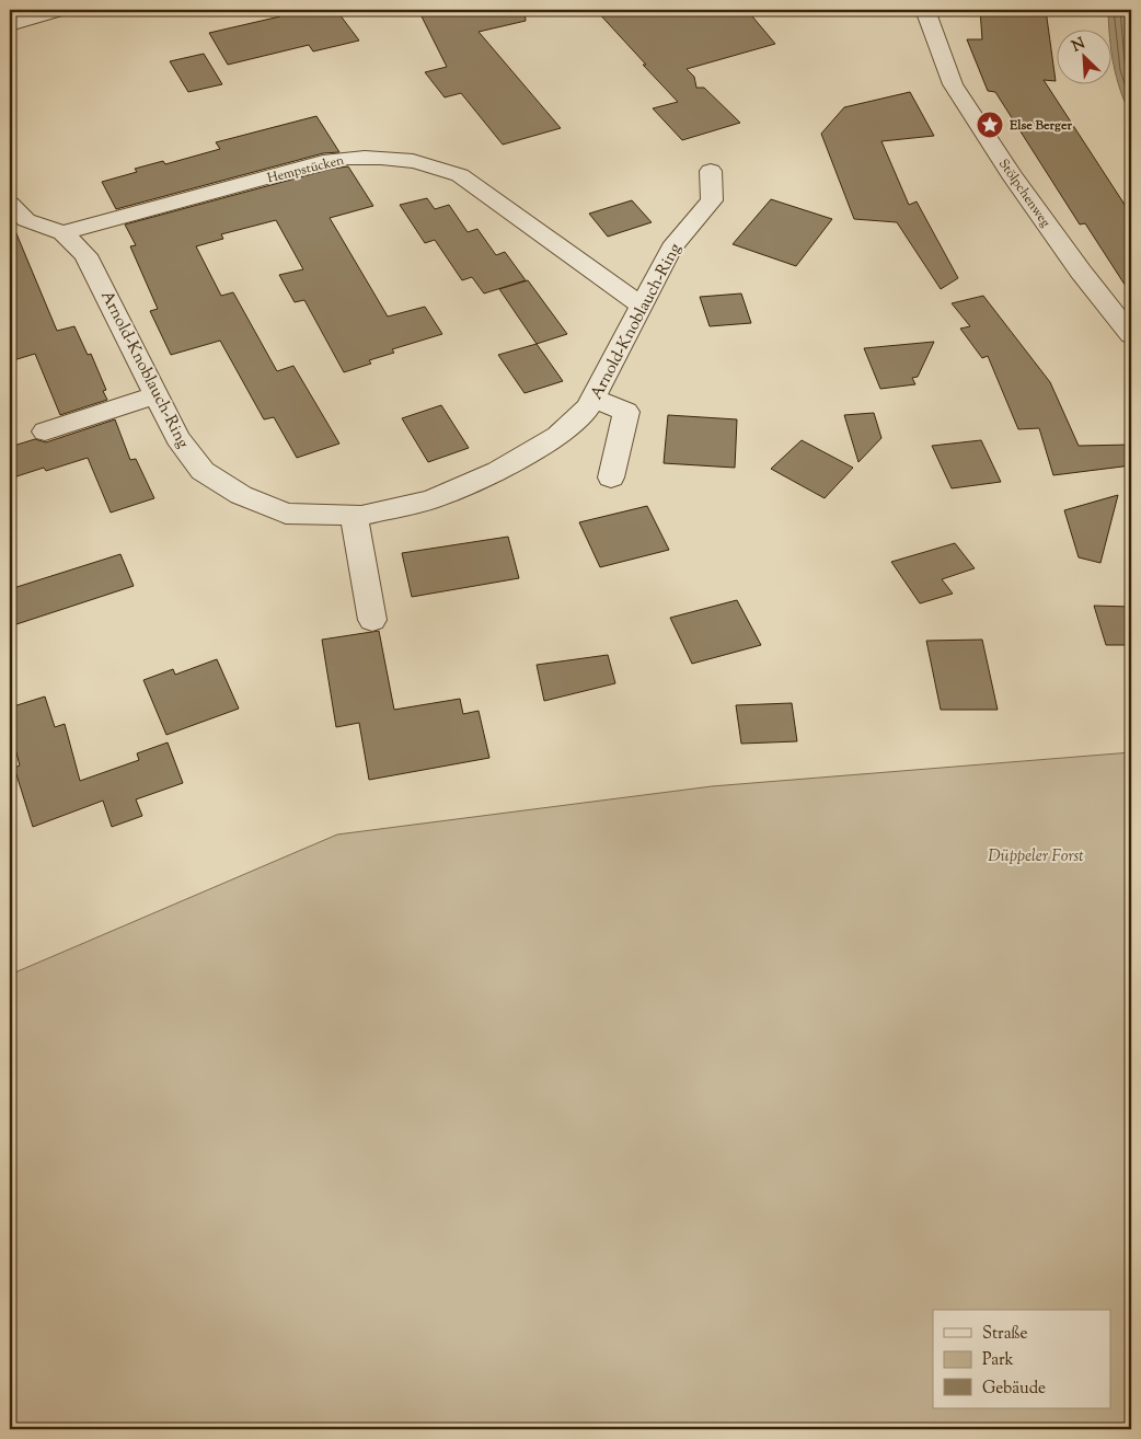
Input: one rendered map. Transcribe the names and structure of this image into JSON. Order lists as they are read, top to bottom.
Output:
{
  "streets": {
    "street": ["Hempstücken", "Stölpchenweg", "Arnold-Knoblauch-Ring"]
  },
  "crossings": [
    ["Hempstücken", "Arnold-Knoblauch-Ring"]
  ],
  "parks": ["Düppeler Forst"],
  "places": {
    "place": ["Else Berger"]
  },
  "legend": ["Straße", "Park", "Gebäude"],
  "north": "top left"
}
